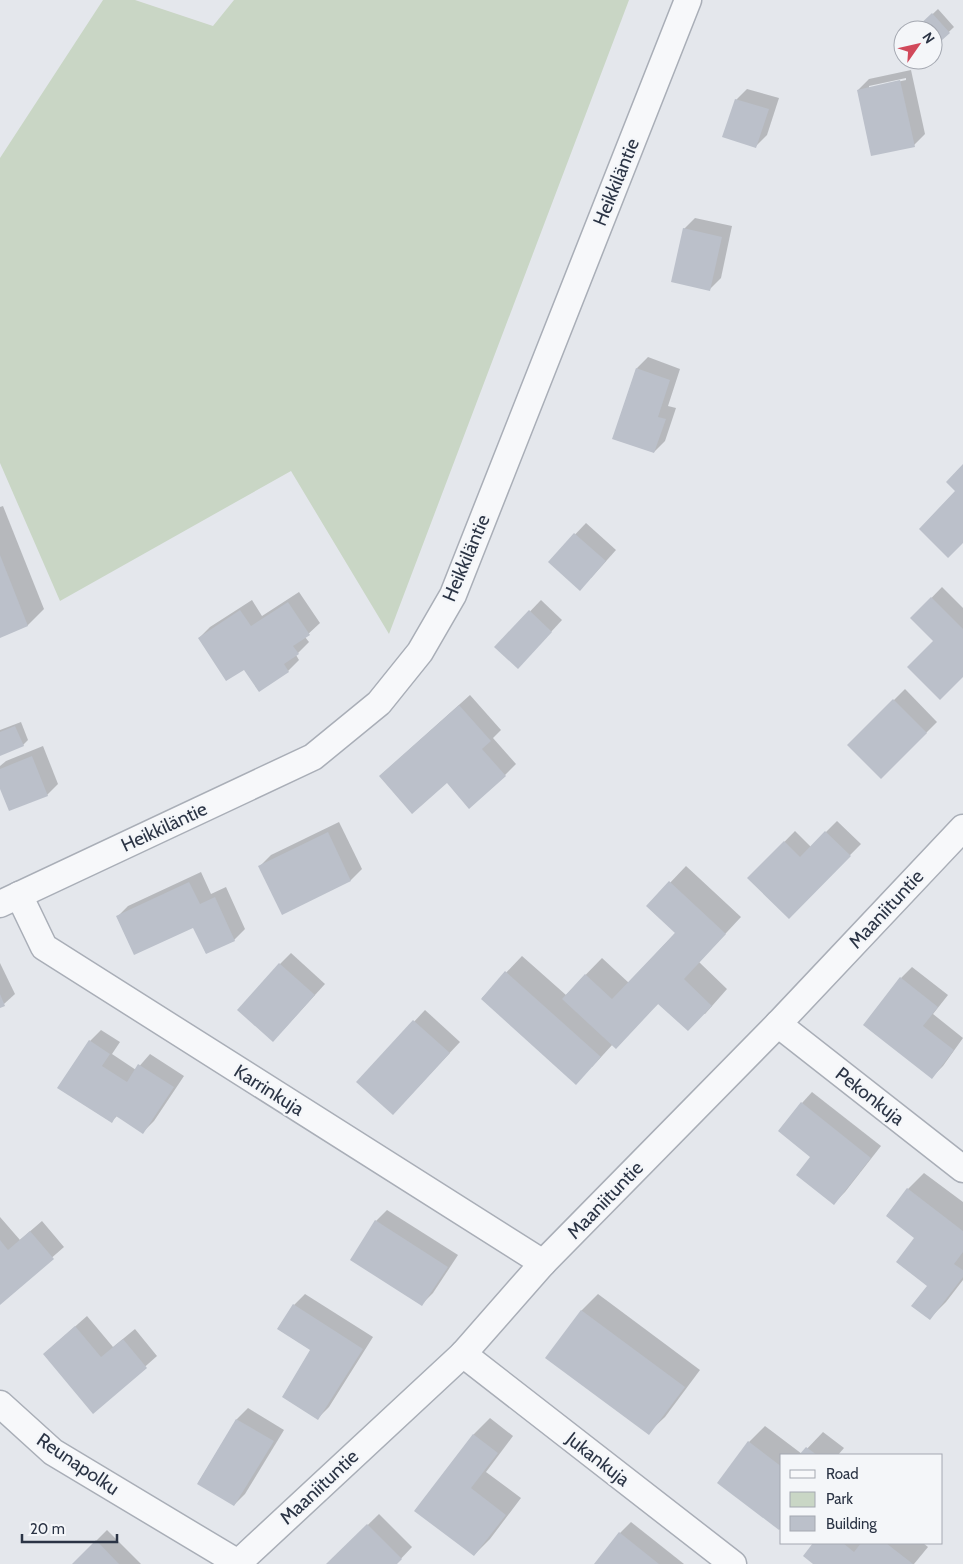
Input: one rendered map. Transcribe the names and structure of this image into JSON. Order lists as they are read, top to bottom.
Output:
{
  "streets": {
    "street": [
      "Heikkiläntie",
      "Maaniituntie",
      "Karrinkuja",
      "Pekonkuja",
      "Jukankuja",
      "Reunapolku"
    ]
  },
  "crossings": [
    ["Heikkiläntie", "Karrinkuja"],
    ["Maaniituntie", "Karrinkuja"],
    ["Maaniituntie", "Pekonkuja"],
    ["Maaniituntie", "Jukankuja"],
    ["Maaniituntie", "Reunapolku"]
  ],
  "legend": ["Road", "Park", "Building"],
  "scale_bar": "20 m",
  "north": "top right"
}
